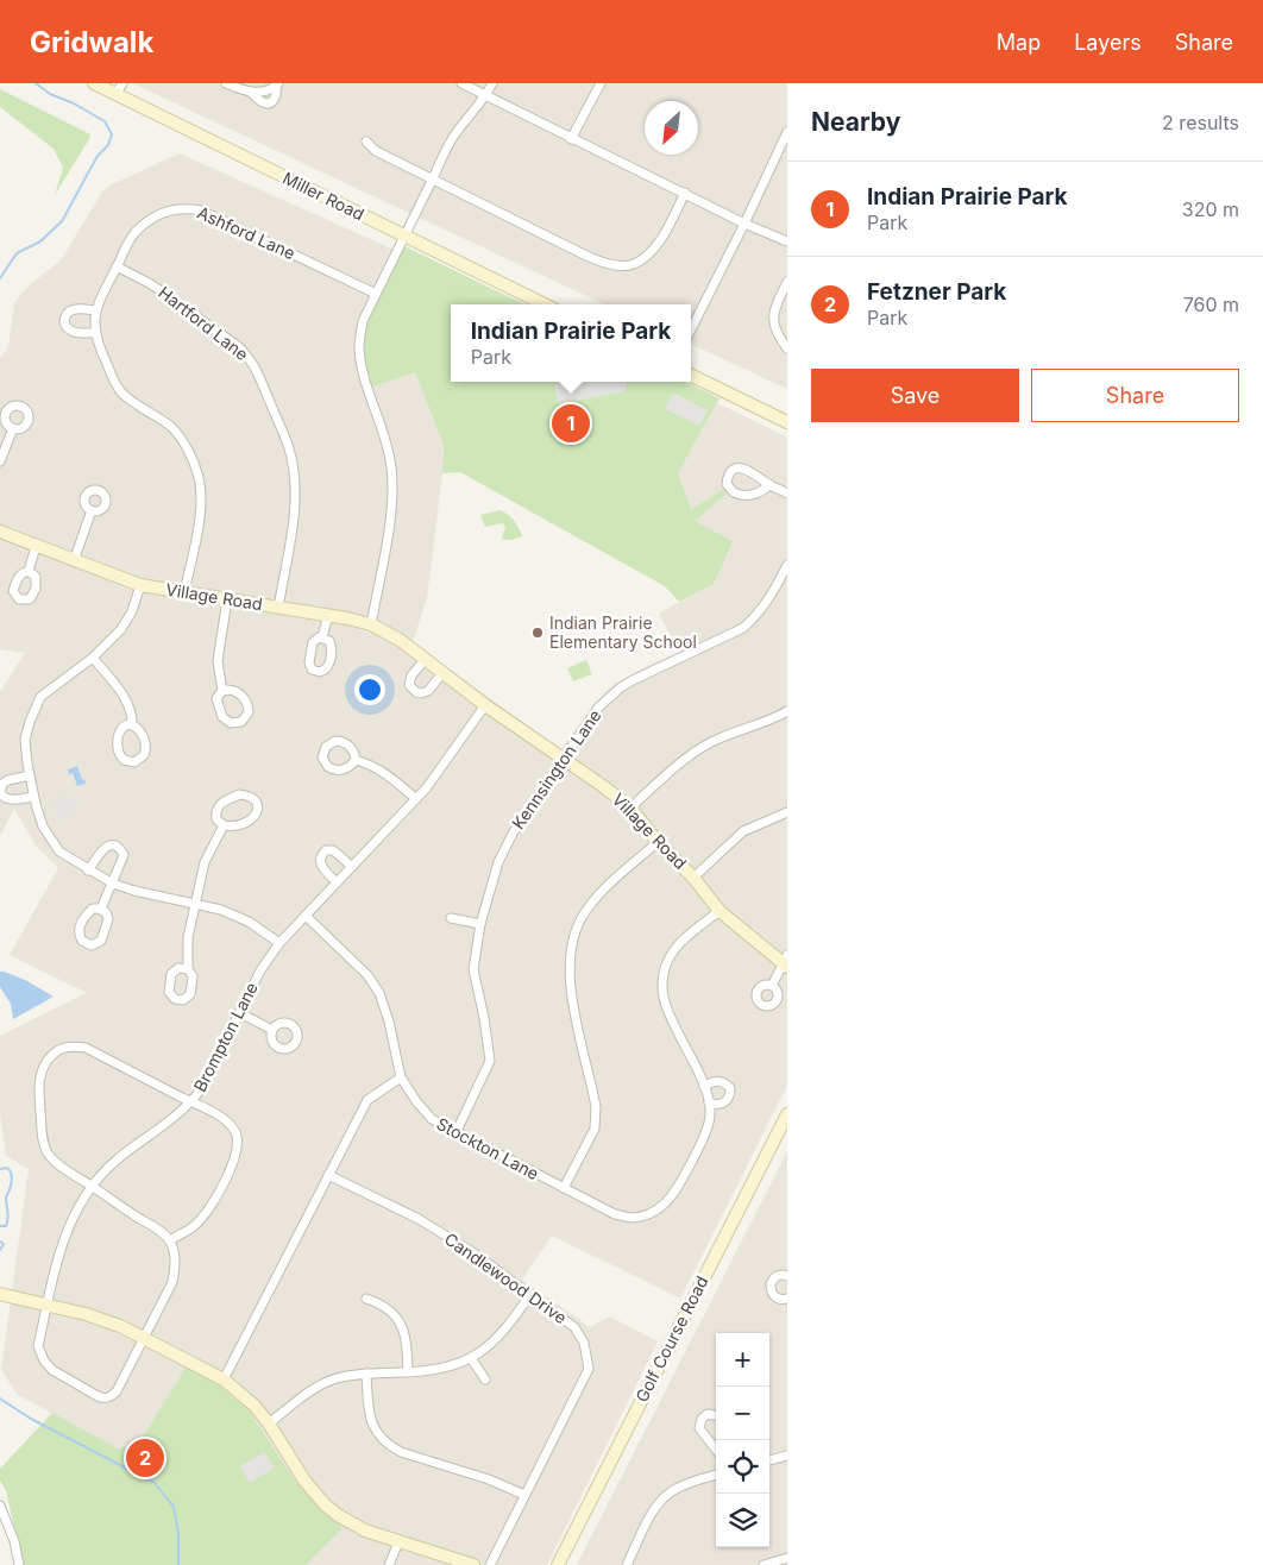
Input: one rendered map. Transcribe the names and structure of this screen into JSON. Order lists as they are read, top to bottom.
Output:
{
  "streets": {
    "street": [
      "Miller Road",
      "Ashford Lane",
      "Hartford Lane",
      "Village Road",
      "Kennsington Lane",
      "Brompton Lane",
      "Stockton Lane",
      "Candlewood Drive",
      "Golf Course Road"
    ]
  },
  "crossings": [
    ["Ashford Lane", "Hartford Lane"],
    ["Ashford Lane", "Village Road"],
    ["Hartford Lane", "Village Road"],
    ["Village Road", "Kennsington Lane"],
    ["Village Road", "Brompton Lane"],
    ["Village Road", "Stockton Lane"],
    ["Kennsington Lane", "Stockton Lane"],
    ["Brompton Lane", "Stockton Lane"]
  ],
  "places": ["Indian Prairie Elementary School"],
  "north": "bottom left",
  "page": {
    "header": "Gridwalk",
    "nav": ["Map", "Layers", "Share"],
    "heading": ["Nearby", "2 results"],
    "list": [
      {
        "mark": "1",
        "name": "Indian Prairie Park",
        "note": "Park",
        "value": "320 m"
      },
      {
        "mark": "2",
        "name": "Fetzner Park",
        "note": "Park",
        "value": "760 m"
      }
    ],
    "popup": ["Indian Prairie Park", "Park"],
    "buttons": ["Save", "Share"],
    "pins": ["1", "2"],
    "map_buttons": ["+", "−"]
  }
}
